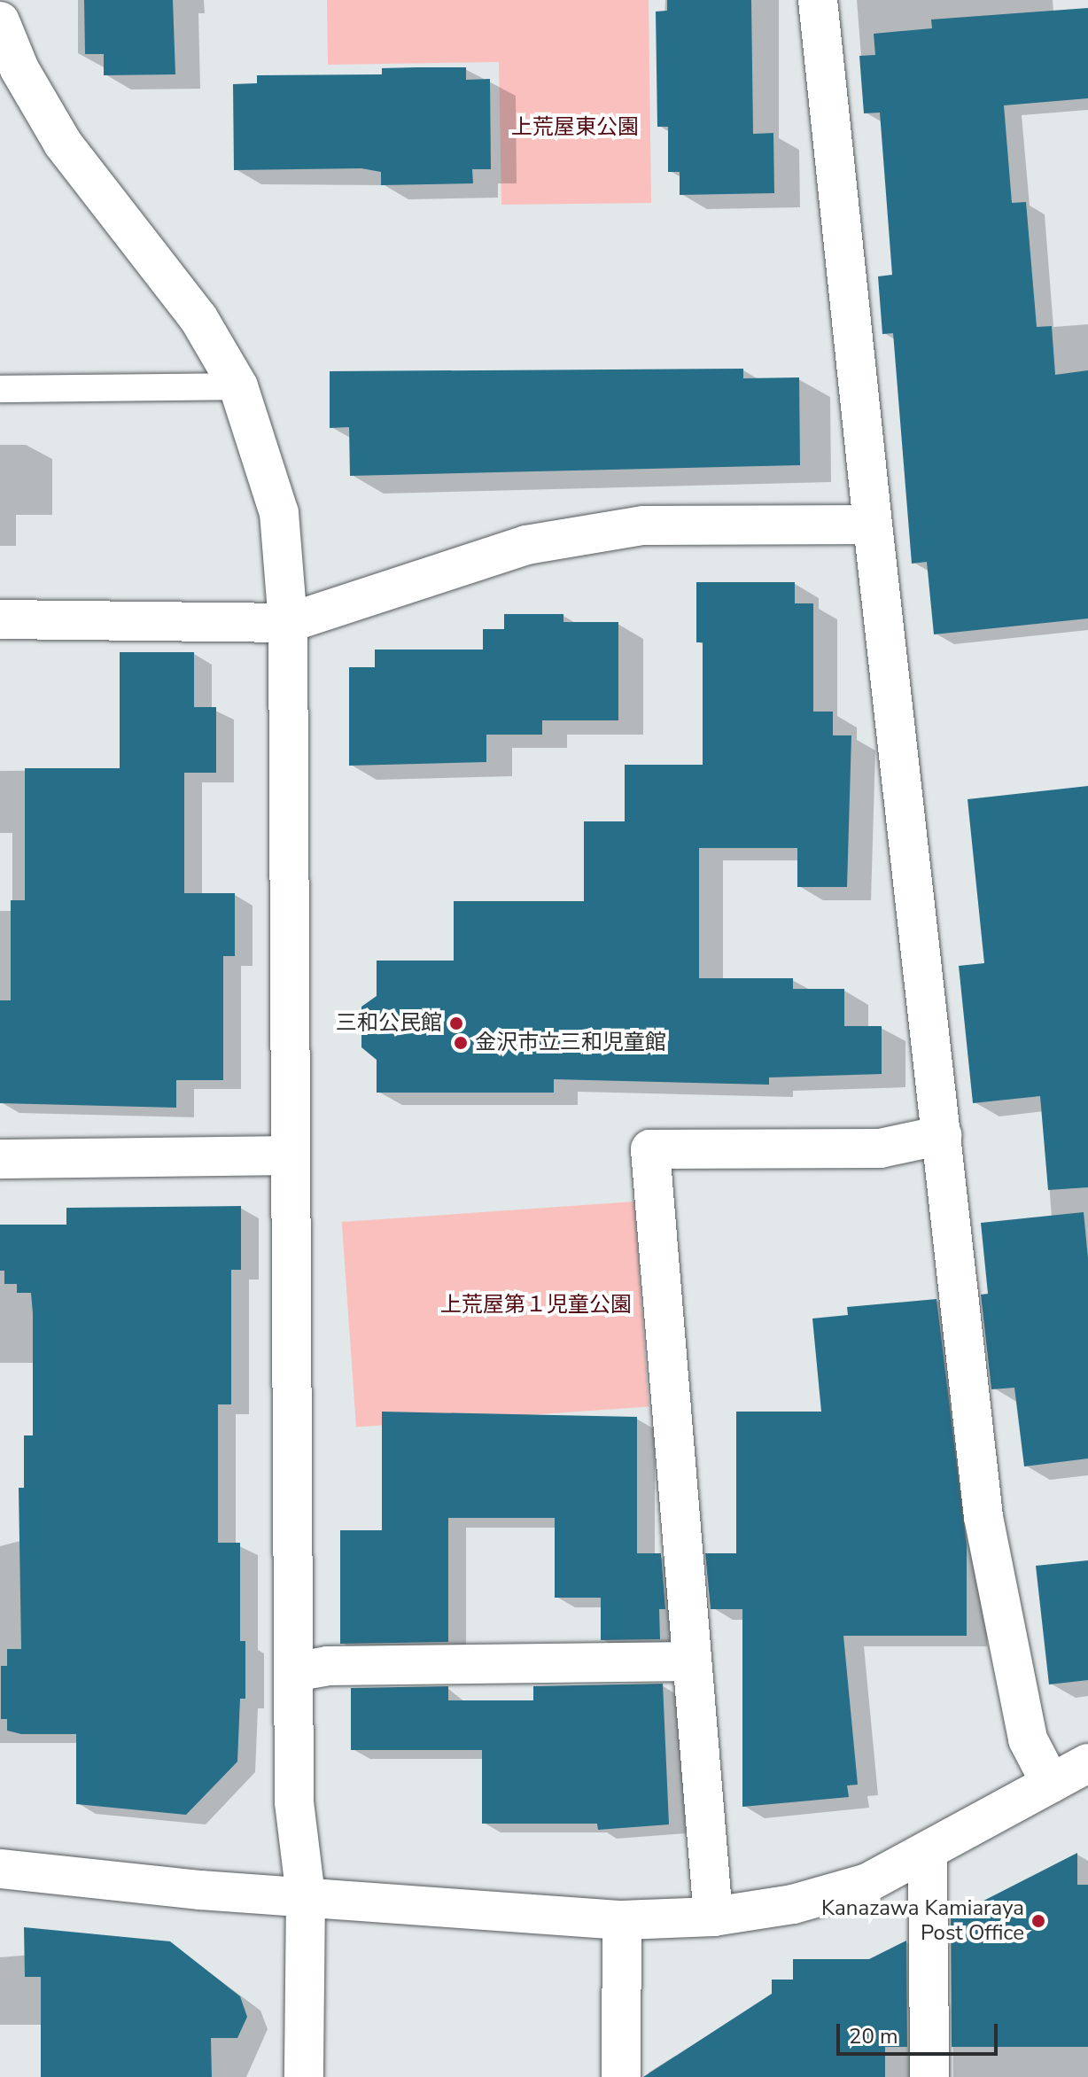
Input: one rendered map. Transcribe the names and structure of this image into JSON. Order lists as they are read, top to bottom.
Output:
{
  "parks": ["上荒屋東公園", "上荒屋第１児童公園"],
  "places": ["三和公民館", "金沢市立三和児童館", "Kanazawa Kamiaraya Post Office"],
  "scale_bar": "20 m"
}
